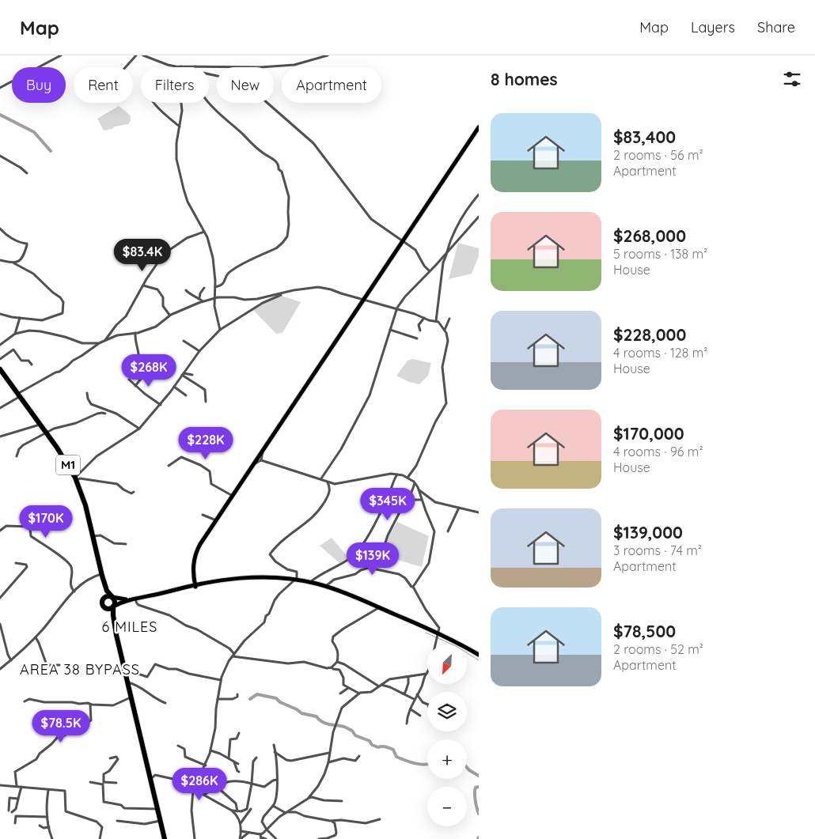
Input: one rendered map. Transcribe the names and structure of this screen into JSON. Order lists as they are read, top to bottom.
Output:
{
  "streets": {
    "highway": ["M1"]
  },
  "districts": ["6 MILES", "AREA 38 BYPASS"],
  "north": "bottom left",
  "page": {
    "header": "Map",
    "nav": ["Map", "Layers", "Share"],
    "heading": "8 homes",
    "chip": [
      "Buy",
      "Rent",
      "Filters",
      "New",
      "Apartment"
    ],
    "list": [
      {
        "name": "$83,400",
        "note": "2 rooms · 56 m² · Apartment"
      },
      {
        "name": "$268,000",
        "note": "5 rooms · 138 m² · House"
      },
      {
        "name": "$228,000",
        "note": "4 rooms · 128 m² · House"
      },
      {
        "name": "$170,000",
        "note": "4 rooms · 96 m² · House"
      },
      {
        "name": "$139,000",
        "note": "3 rooms · 74 m² · Apartment"
      },
      {
        "name": "$78,500",
        "note": "2 rooms · 52 m² · Apartment"
      }
    ],
    "price": [
      "$83.4K",
      "$268K",
      "$228K",
      "$345K",
      "$170K",
      "$139K",
      "$78.5K",
      "$286K"
    ],
    "map_buttons": ["+", "−"]
  }
}
